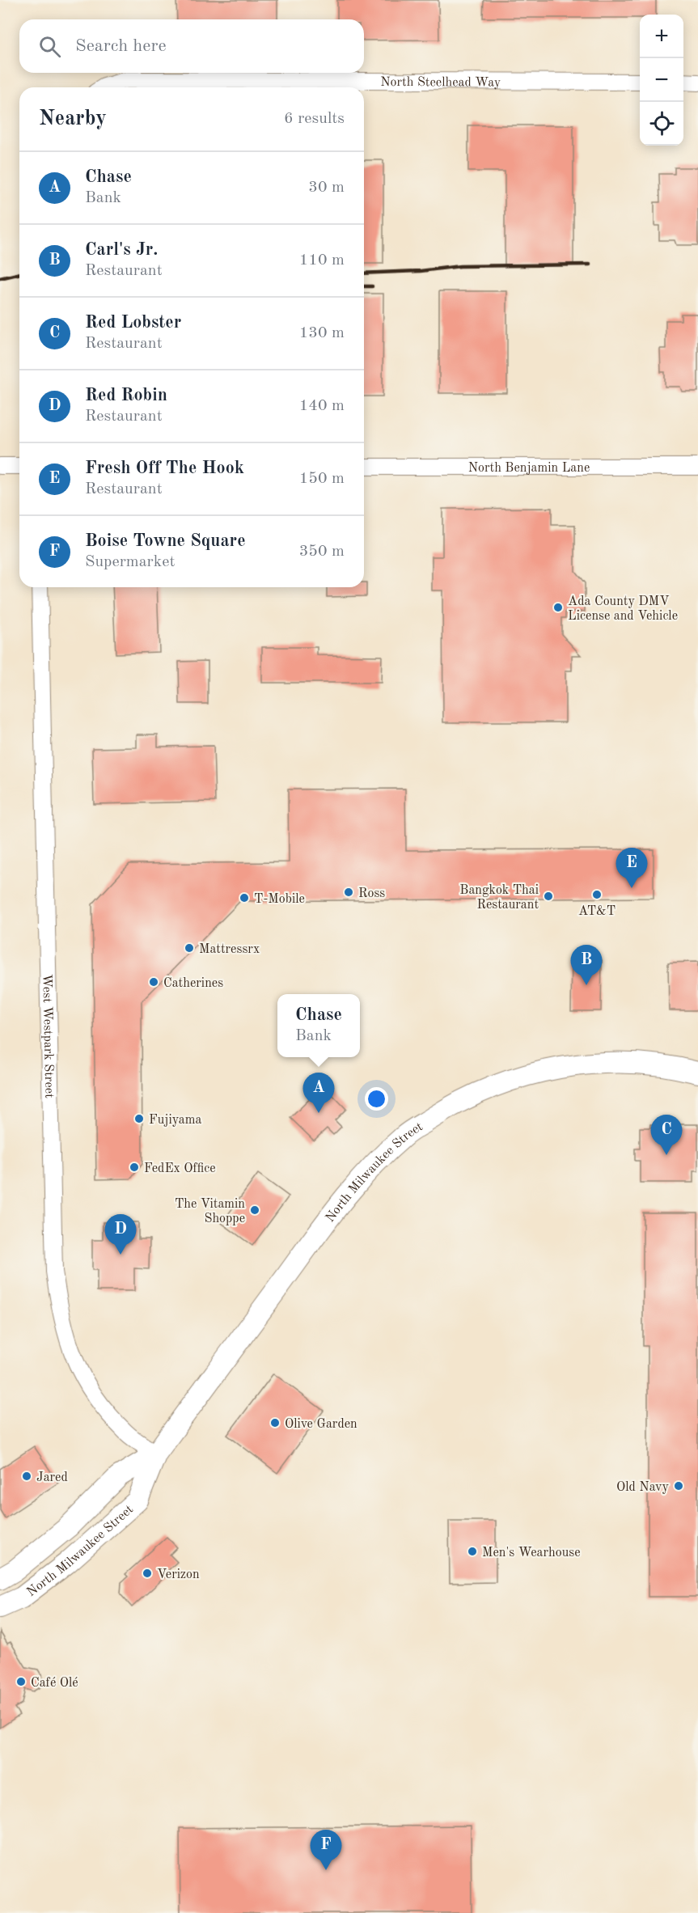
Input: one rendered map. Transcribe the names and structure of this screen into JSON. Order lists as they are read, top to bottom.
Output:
{
  "streets": {
    "main road": ["North Milwaukee Street"],
    "street": ["North Steelhead Way", "North Benjamin Lane", "West Westpark Street"]
  },
  "crossings": [
    ["West Westpark Street", "North Milwaukee Street"]
  ],
  "places": [
    "Ada County DMV License and Vehicle",
    "Ross",
    "AT&T",
    "Bangkok Thai Restaurant",
    "T-Mobile",
    "Mattressrx",
    "Catherines",
    "Fujiyama",
    "FedEx Office",
    "The Vitamin Shoppe",
    "Olive Garden",
    "Jared",
    "Old Navy",
    "Men's Wearhouse",
    "Verizon",
    "Café Olé"
  ],
  "page": {
    "map_buttons": ["+", "−"],
    "search": "Search here",
    "heading": ["Nearby", "6 results"],
    "list": [
      {
        "mark": "A",
        "name": "Chase",
        "note": "Bank",
        "value": "30 m"
      },
      {
        "mark": "B",
        "name": "Carl's Jr.",
        "note": "Restaurant",
        "value": "110 m"
      },
      {
        "mark": "C",
        "name": "Red Lobster",
        "note": "Restaurant",
        "value": "130 m"
      },
      {
        "mark": "D",
        "name": "Red Robin",
        "note": "Restaurant",
        "value": "140 m"
      },
      {
        "mark": "E",
        "name": "Fresh Off The Hook",
        "note": "Restaurant",
        "value": "150 m"
      },
      {
        "mark": "F",
        "name": "Boise Towne Square",
        "note": "Supermarket",
        "value": "350 m"
      }
    ],
    "pins": [
      "E",
      "B",
      "A",
      "C",
      "D",
      "F"
    ],
    "popup": ["Chase", "Bank"]
  }
}
